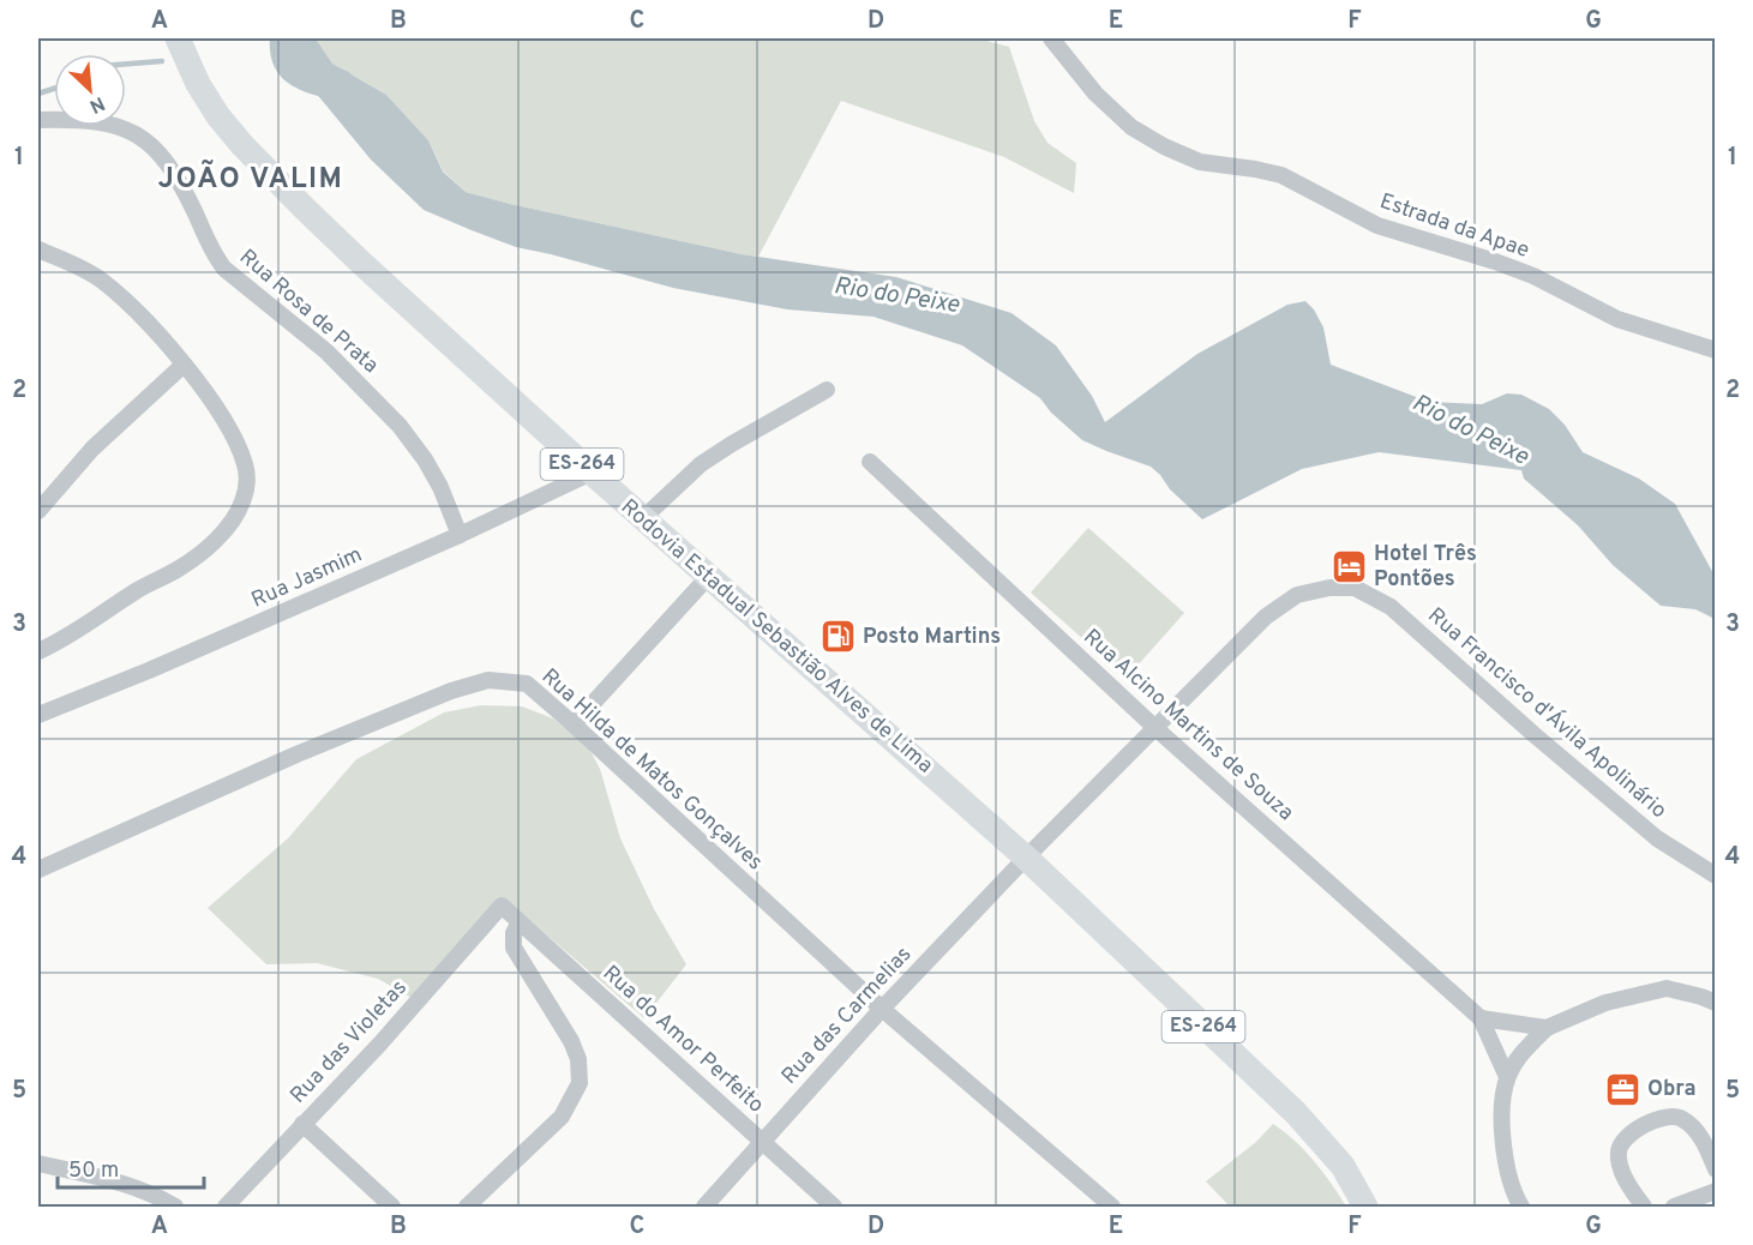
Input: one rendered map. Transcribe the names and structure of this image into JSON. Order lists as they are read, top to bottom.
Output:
{
  "streets": {
    "main road": ["ES-264", "Rodovia Estadual Sebastião Alves de Lima"],
    "street": [
      "Estrada da Apae",
      "Rua Rosa de Prata",
      "Rua Jasmim",
      "Rua Francisco d'Ávila Apolinário",
      "Rua Alcino Martins de Souza",
      "Rua Hilda de Matos Gonçalves",
      "Rua das Carmelias",
      "Rua do Amor Perfeito",
      "Rua das Violetas"
    ]
  },
  "crossings": [
    ["Rua Rosa de Prata", "Rua Jasmim"],
    ["ES-264", "Rodovia Estadual Sebastião Alves de Lima"],
    ["ES-264", "Rua Francisco d'Ávila Apolinário"],
    ["ES-264", "Rua das Carmelias"],
    ["Rua Jasmim", "Rodovia Estadual Sebastião Alves de Lima"],
    ["Rodovia Estadual Sebastião Alves de Lima", "Rua Francisco d'Ávila Apolinário"],
    ["Rodovia Estadual Sebastião Alves de Lima", "Rua das Carmelias"],
    ["Rua Francisco d'Ávila Apolinário", "Rua Alcino Martins de Souza"],
    ["Rua Francisco d'Ávila Apolinário", "Rua das Carmelias"],
    ["Rua Hilda de Matos Gonçalves", "Rua das Carmelias"],
    ["Rua das Carmelias", "Rua do Amor Perfeito"],
    ["Rua do Amor Perfeito", "Rua das Violetas"]
  ],
  "districts": ["JOÃO VALIM"],
  "water": ["Rio do Peixe"],
  "places": {
    "hotel": ["Hotel Três Pontões"],
    "fuel station": ["Posto Martins"],
    "office": ["Obra"]
  },
  "scale_bar": "50 m",
  "north": "bottom right",
  "grid": {
    "columns": [
      "A",
      "B",
      "C",
      "D",
      "E",
      "F",
      "G"
    ],
    "rows": [
      "1",
      "2",
      "3",
      "4",
      "5"
    ]
  }
}
